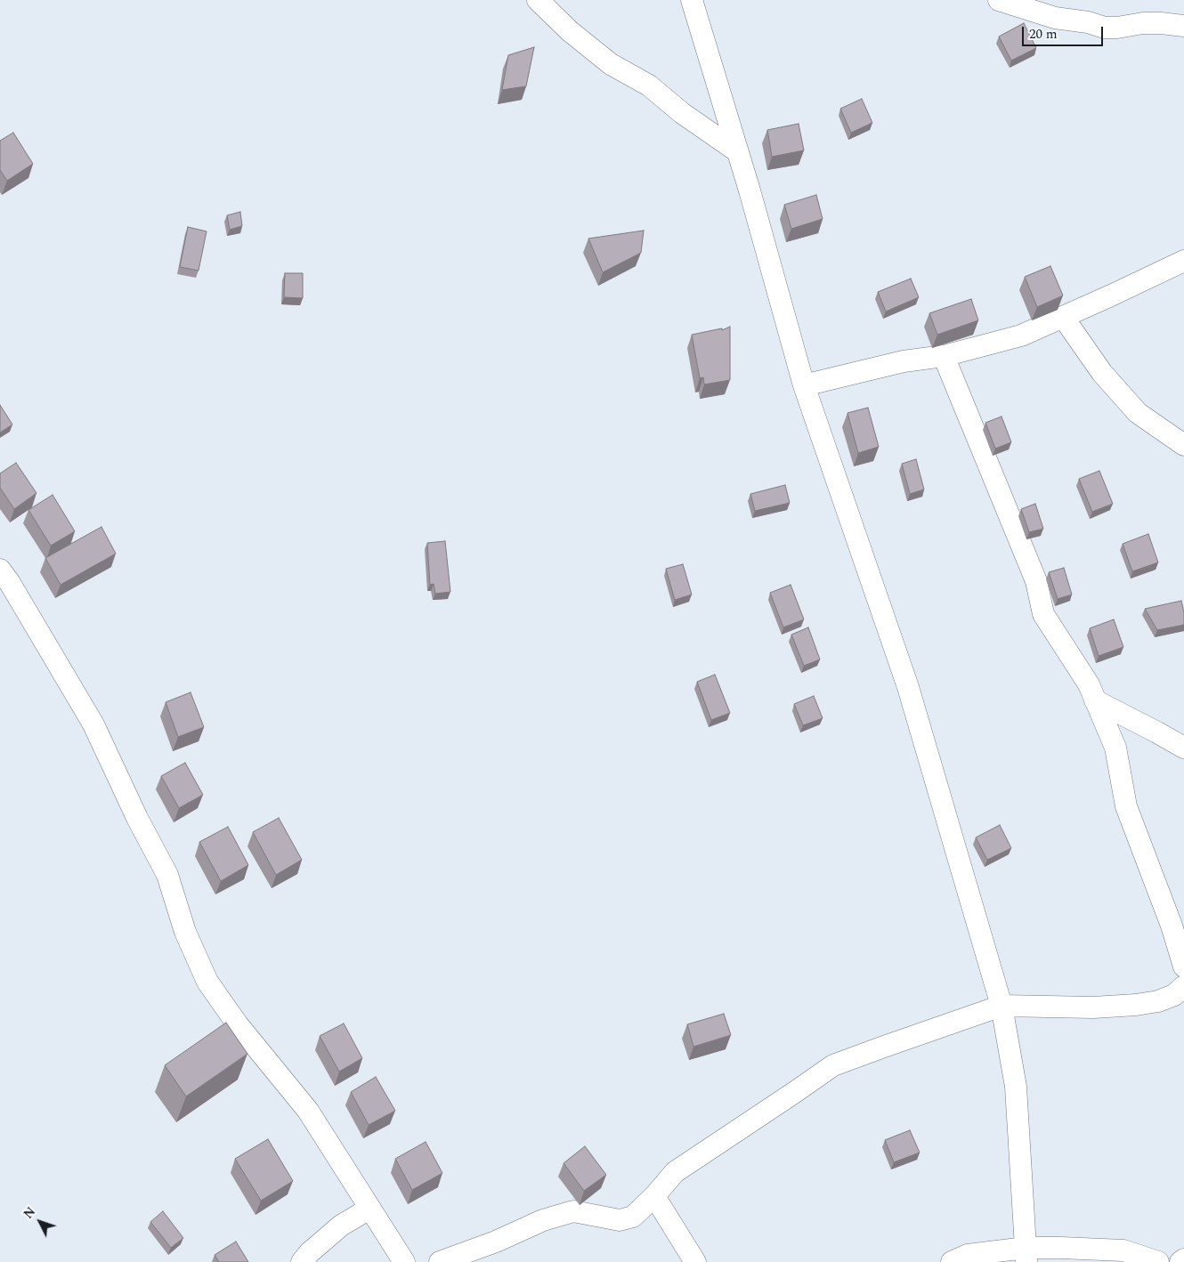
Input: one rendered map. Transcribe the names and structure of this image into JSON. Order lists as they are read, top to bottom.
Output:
{
  "scale_bar": "20 m",
  "north": "top left"
}
